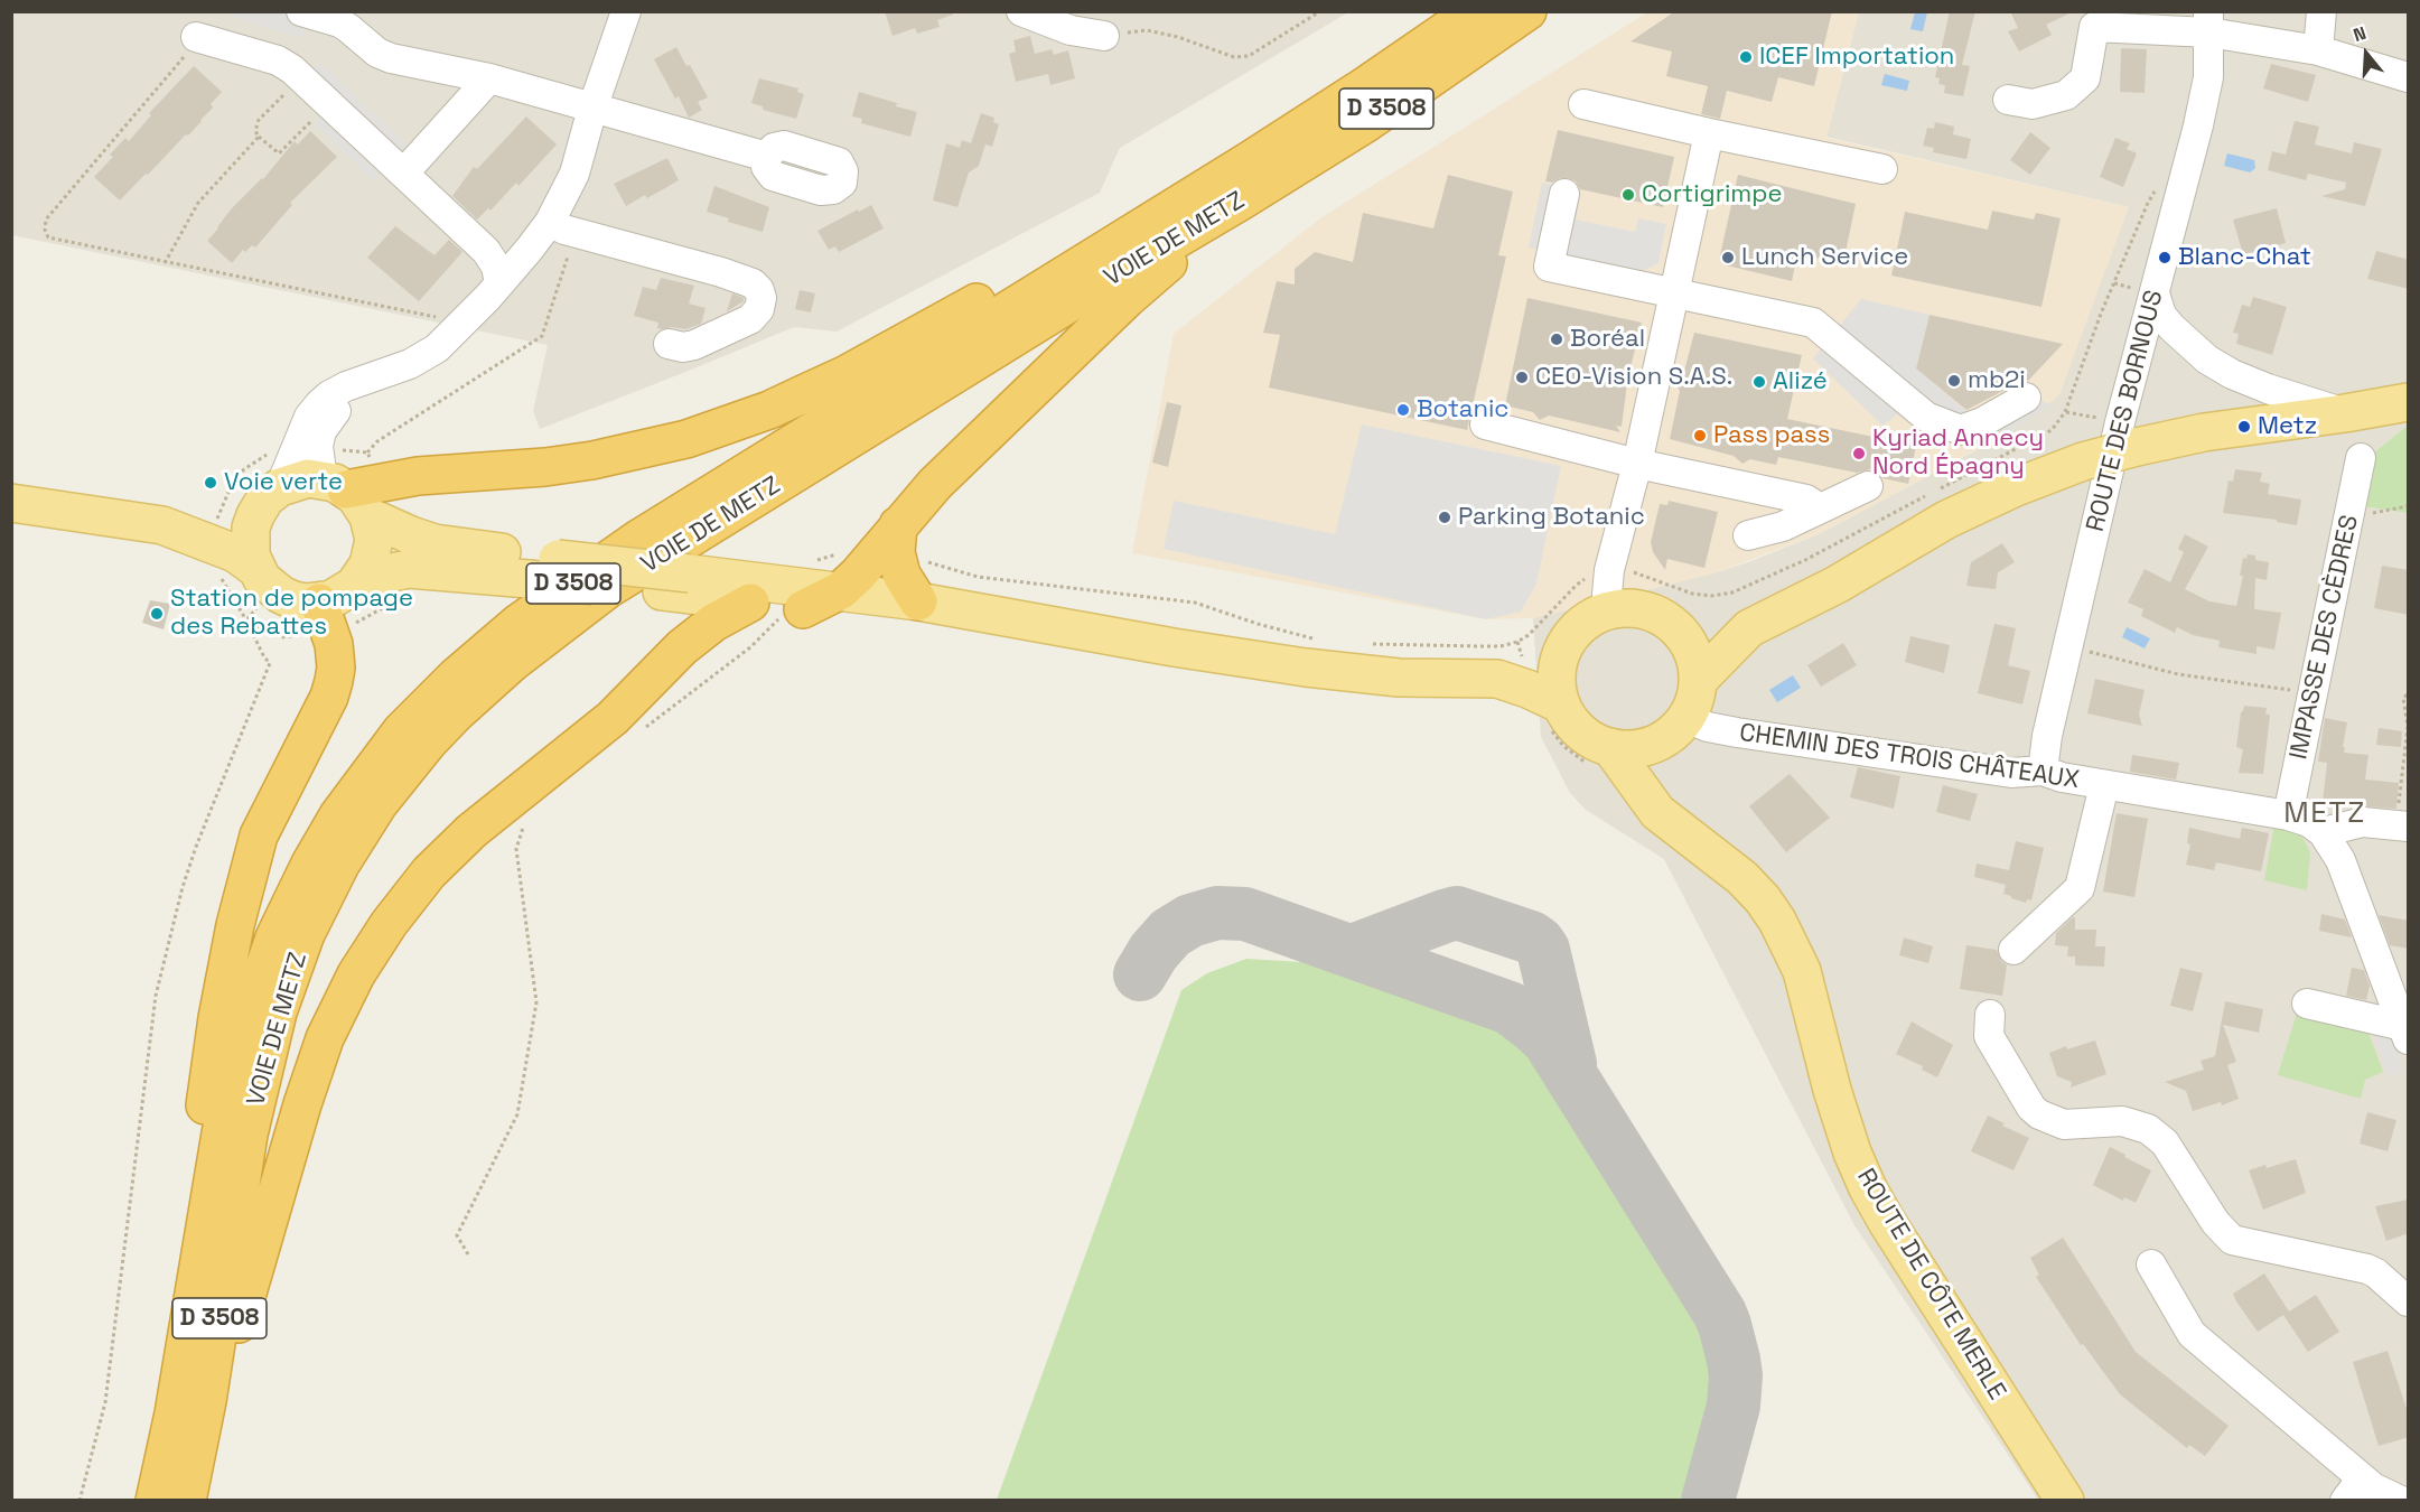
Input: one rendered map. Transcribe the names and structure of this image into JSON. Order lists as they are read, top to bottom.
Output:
{
  "streets": {
    "highway": ["D 3508", "VOIE DE METZ"],
    "main road": ["ROUTE DE CÔTE MERLE"],
    "street": ["ROUTE DES BORNOUS", "IMPASSE DES CÈDRES", "CHEMIN DES TROIS CHÂTEAUX"]
  },
  "crossings": [
    ["ROUTE DES BORNOUS", "CHEMIN DES TROIS CHÂTEAUX"],
    ["IMPASSE DES CÈDRES", "CHEMIN DES TROIS CHÂTEAUX"],
    ["CHEMIN DES TROIS CHÂTEAUX", "ROUTE DE CÔTE MERLE"]
  ],
  "districts": ["METZ"],
  "places": [
    "ICEF Importation",
    "Cortigrimpe",
    "Lunch Service",
    "Blanc-Chat",
    "Boréal",
    "CEO-Vision S.A.S.",
    "mb2i",
    "Alizé",
    "Botanic",
    "Metz",
    "Pass pass",
    "Kyriad Annecy Nord Épagny",
    "Voie verte",
    "Parking Botanic",
    "Station de pompage des Rebattes"
  ],
  "north": "top"
}
